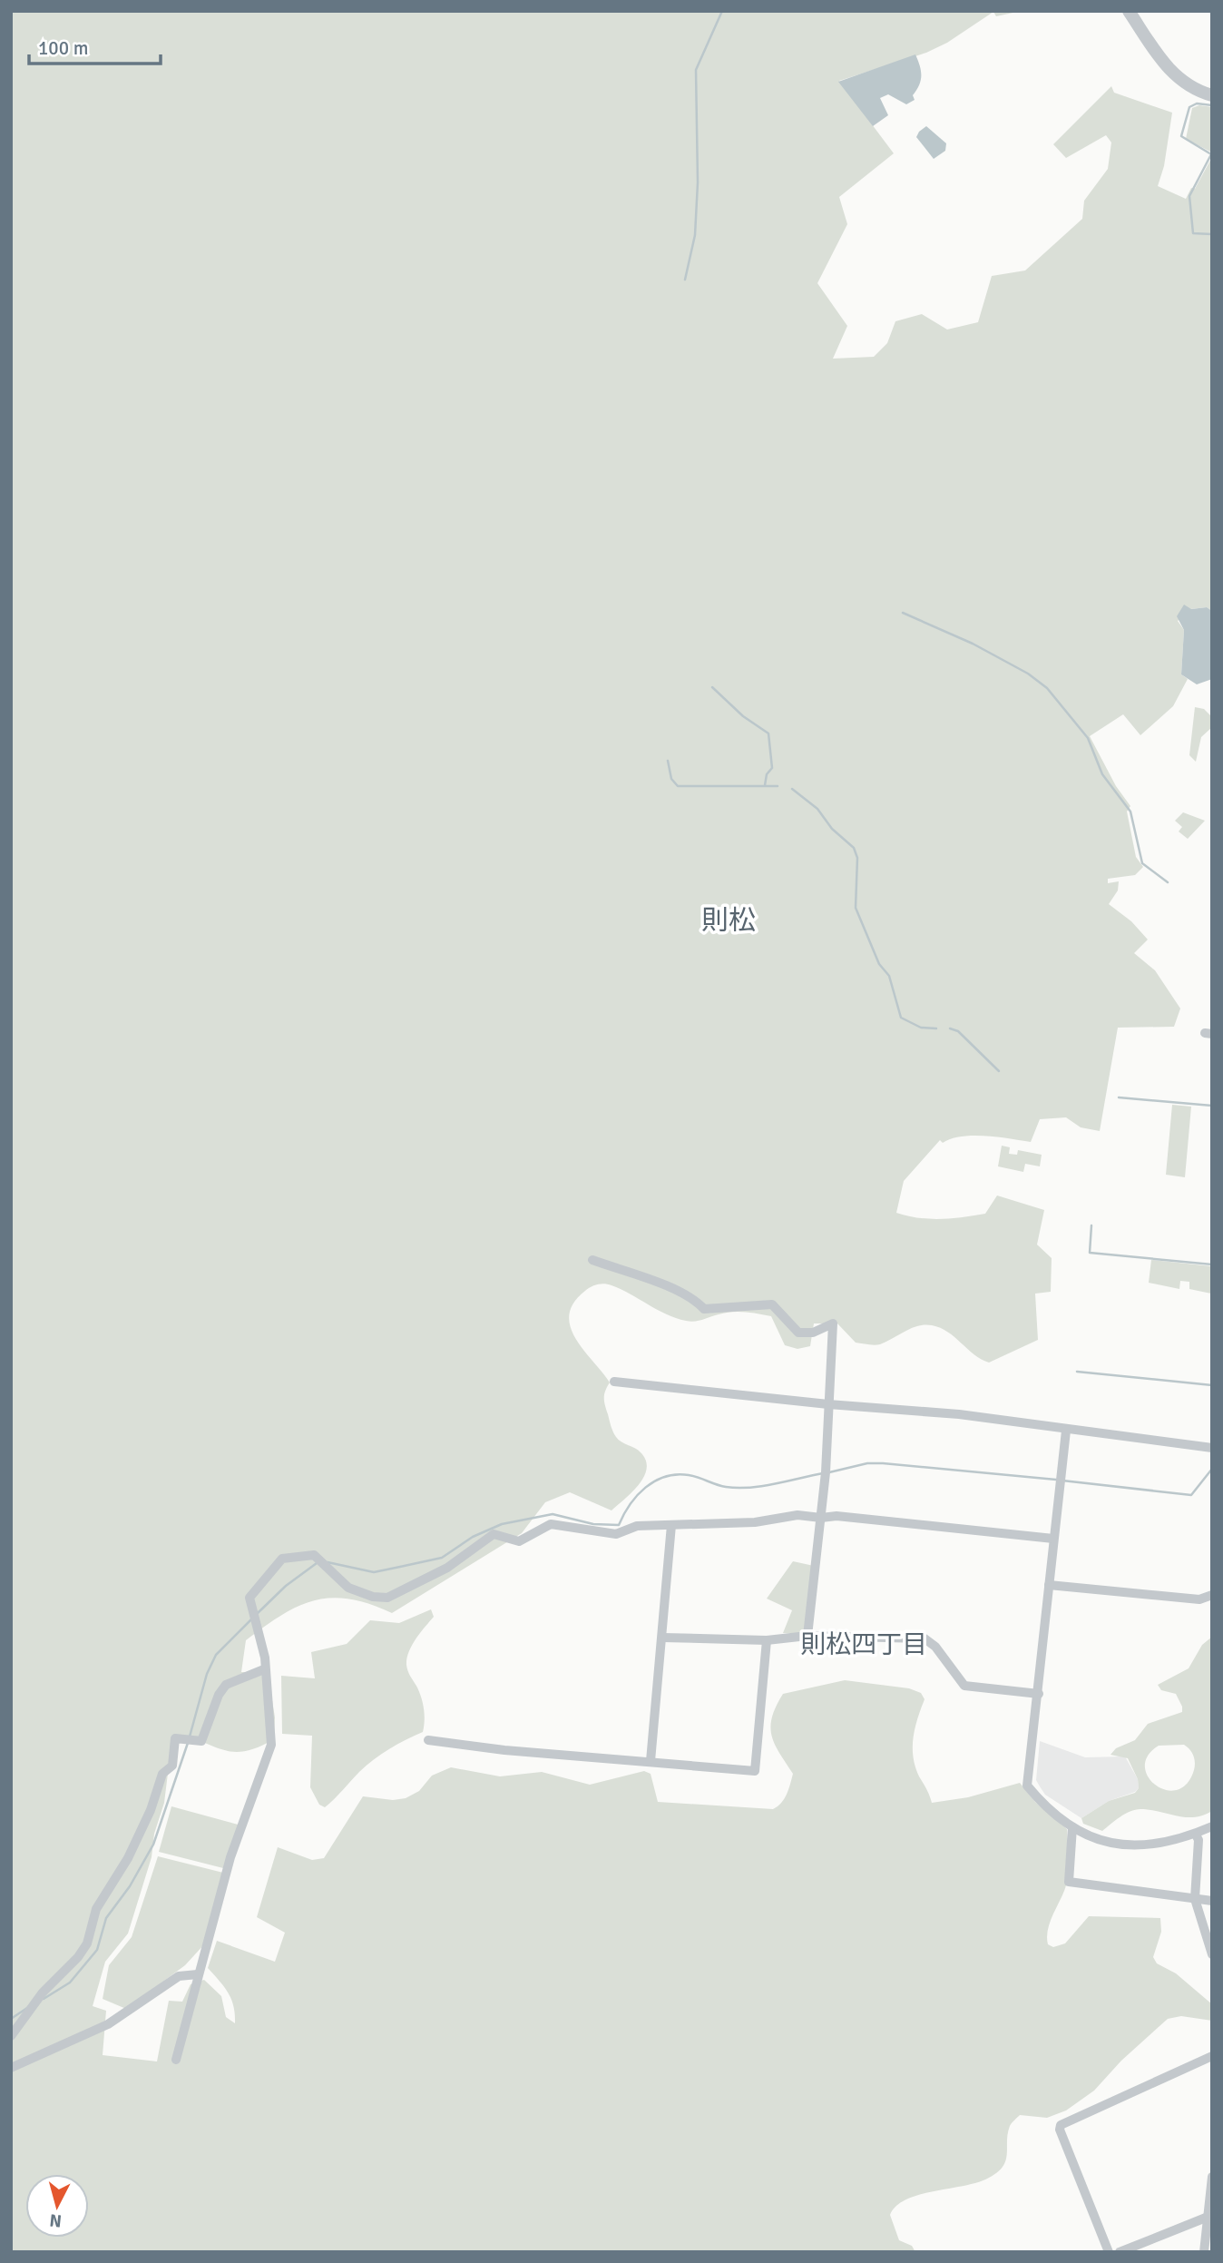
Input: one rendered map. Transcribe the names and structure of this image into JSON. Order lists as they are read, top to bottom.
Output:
{
  "districts": ["則松", "則松四丁目"],
  "scale_bar": "100 m",
  "north": "bottom"
}
